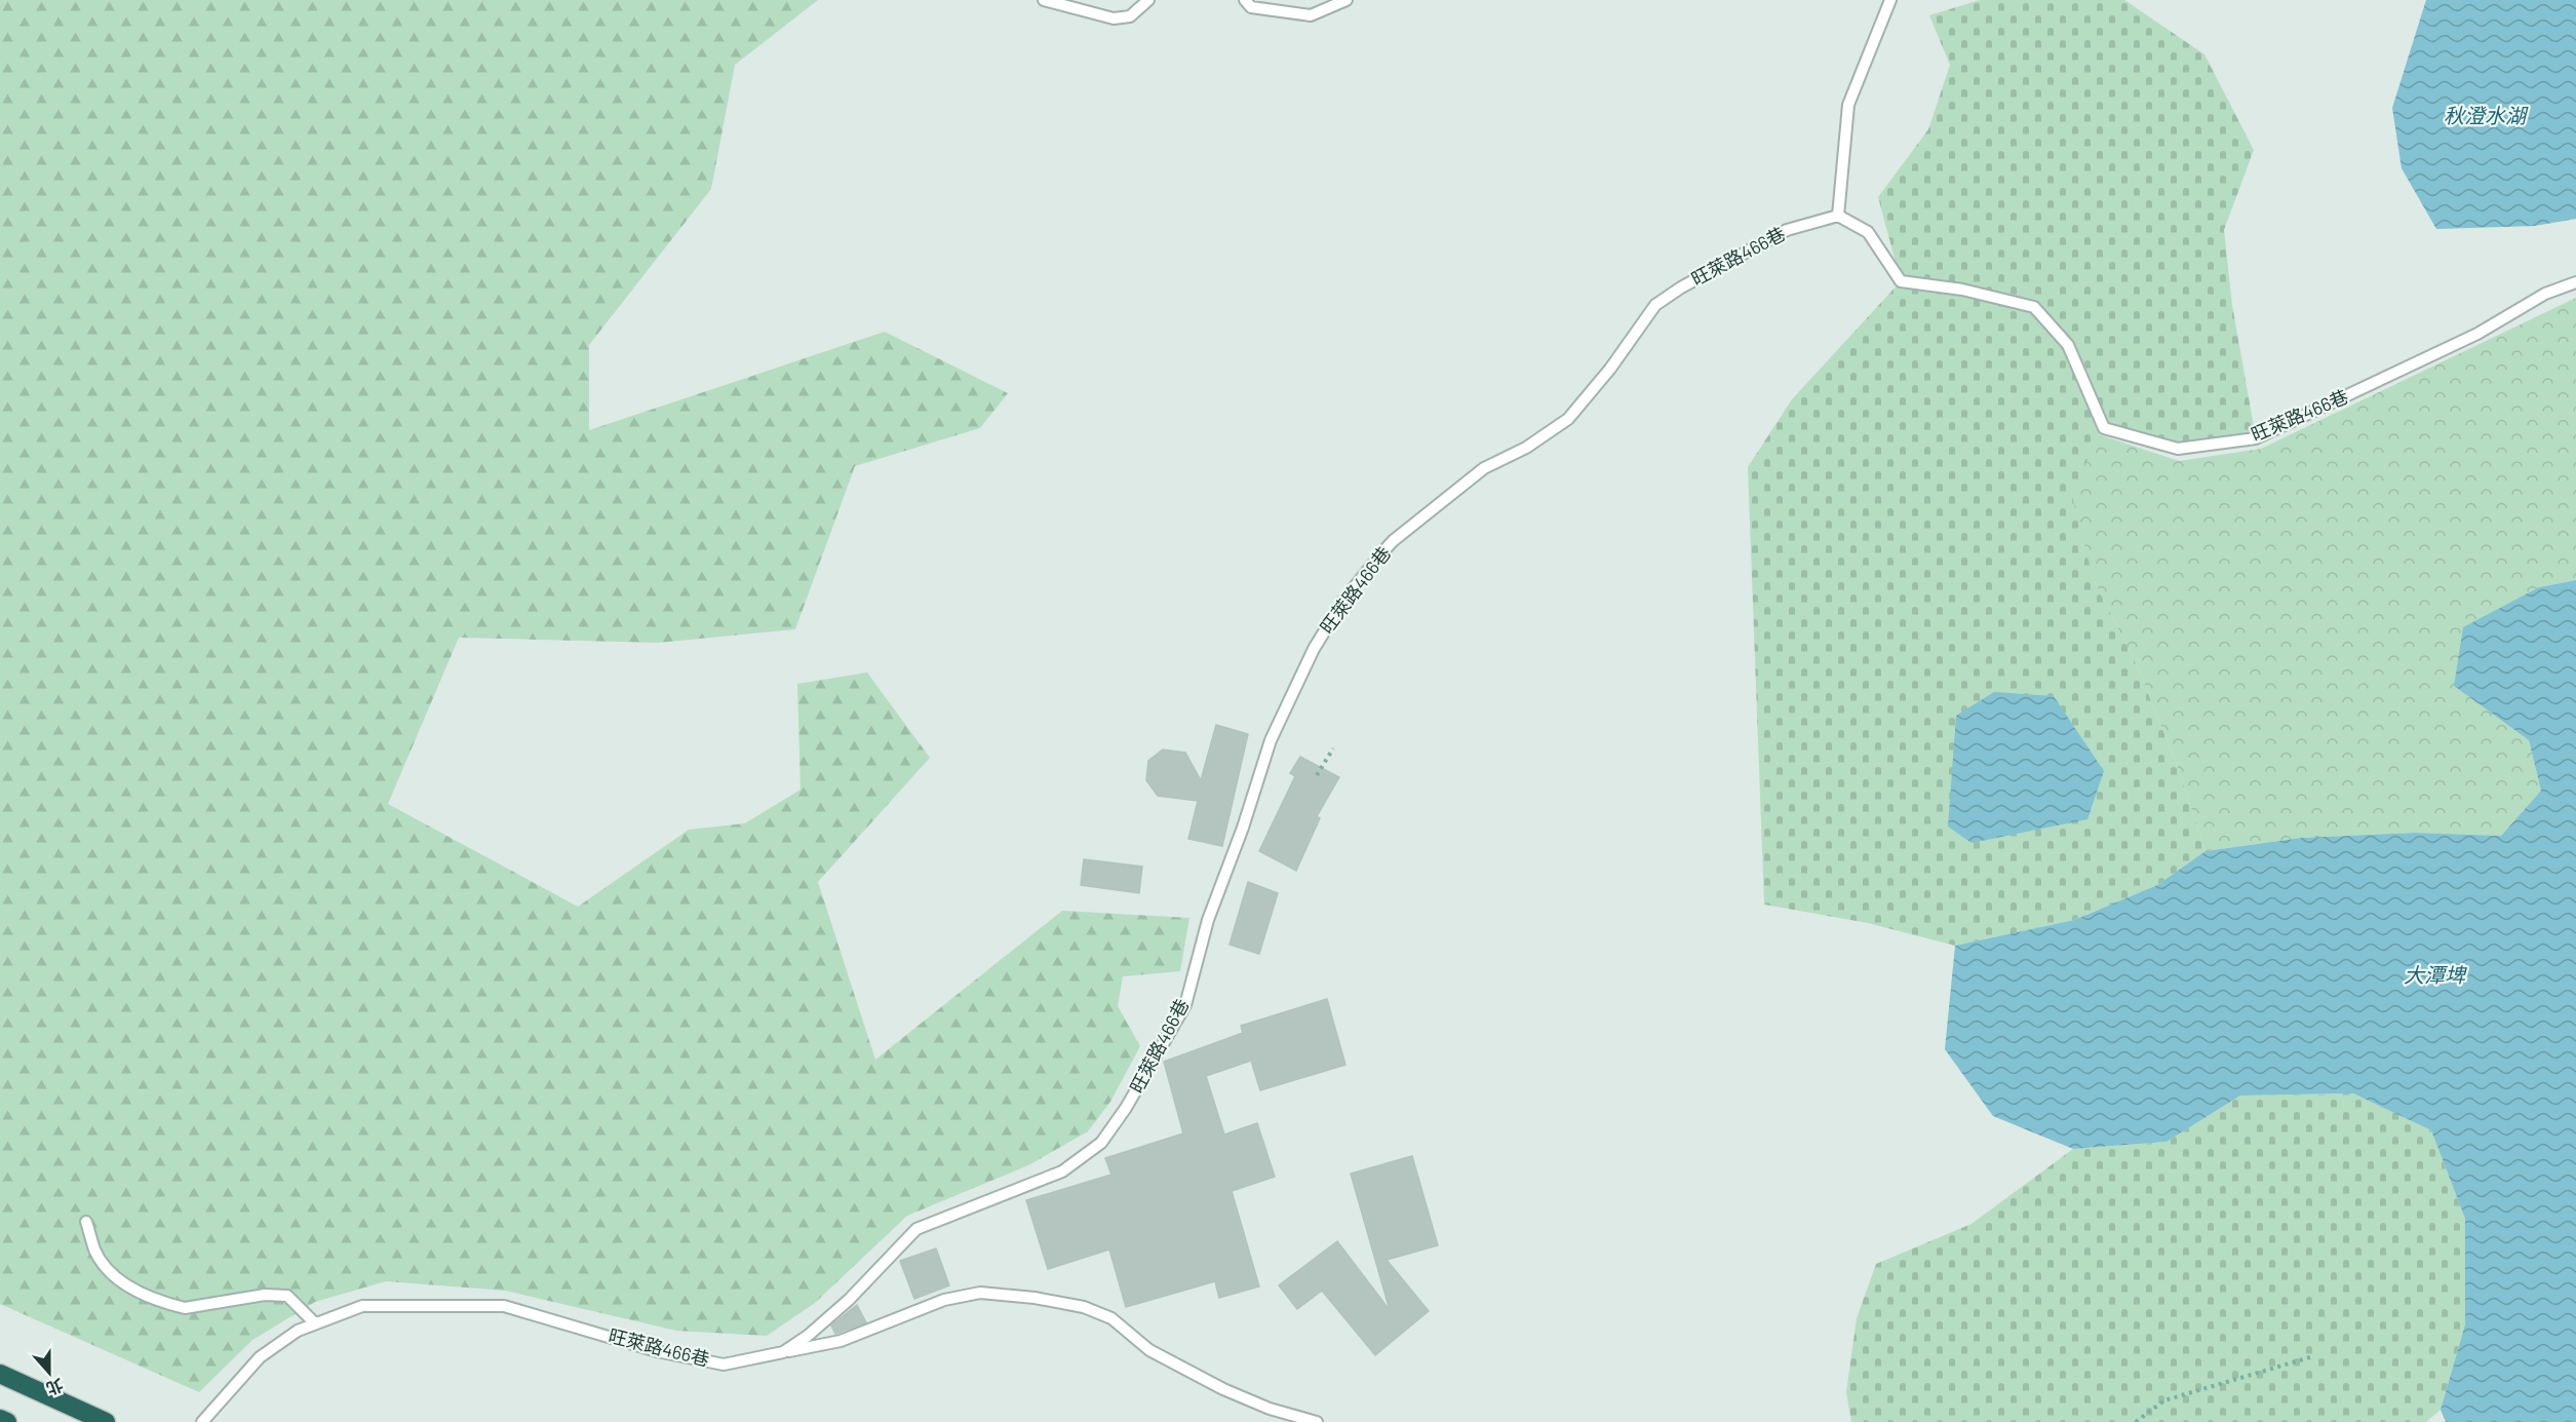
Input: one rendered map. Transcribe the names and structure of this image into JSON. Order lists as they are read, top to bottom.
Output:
{
  "streets": {
    "lane": ["旺萊路466巷"]
  },
  "water": ["秋澄水湖", "大潭埤"],
  "north": "bottom"
}
